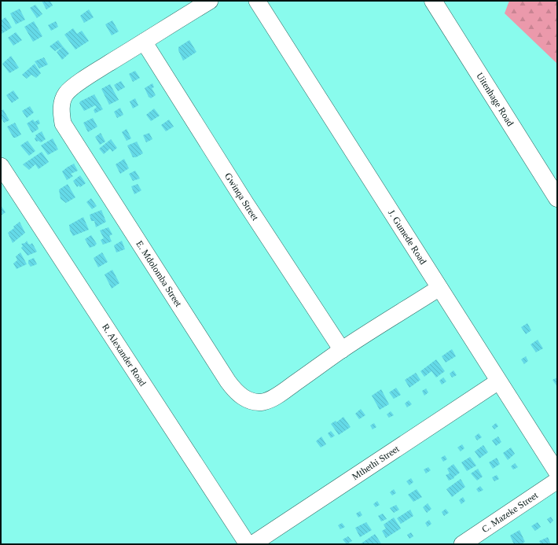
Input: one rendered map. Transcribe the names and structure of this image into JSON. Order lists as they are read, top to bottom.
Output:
{
  "streets": {
    "main road": ["Uitenhage Road"],
    "street": [
      "Gwinqa Street",
      "J. Gumede Road",
      "E. Mdolomba Street",
      "R. Alexander Road",
      "Mthethi Street",
      "C. Mazeke Street"
    ]
  },
  "crossings": [
    ["Gwinqa Street", "E. Mdolomba Street"],
    ["J. Gumede Road", "E. Mdolomba Street"],
    ["J. Gumede Road", "Mthethi Street"]
  ]
}
